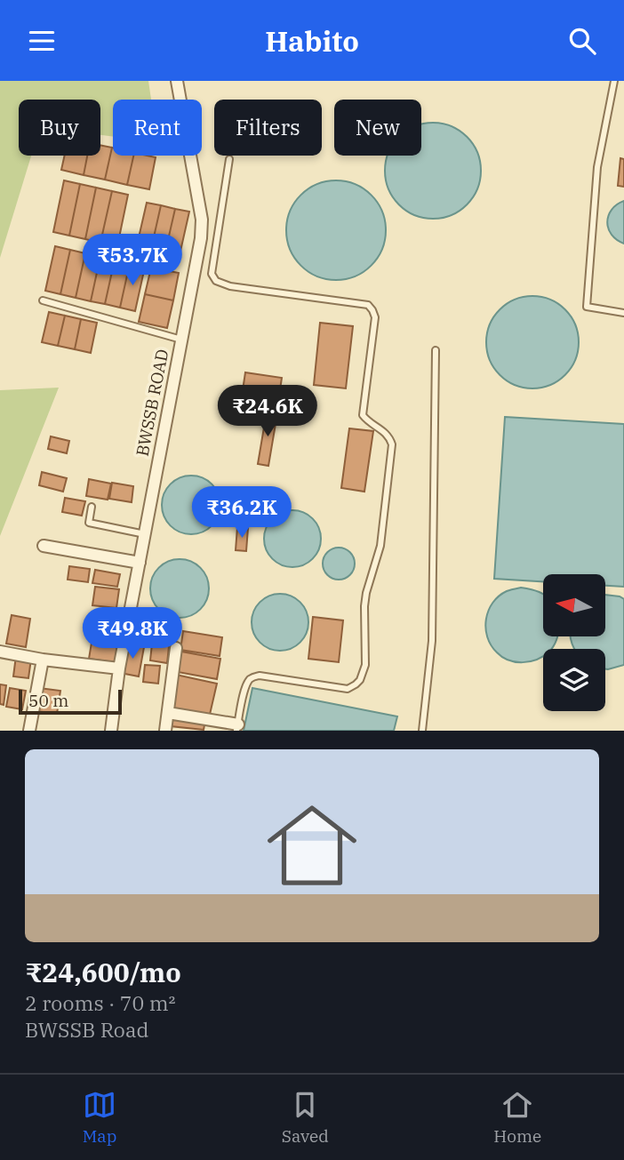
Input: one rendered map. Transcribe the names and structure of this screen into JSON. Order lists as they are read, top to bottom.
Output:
{
  "streets": {
    "street": ["BWSSB ROAD"]
  },
  "scale_bar": "50 m",
  "north": "left",
  "page": {
    "header": "Habito",
    "chip": [
      "Buy",
      "Rent",
      "Filters",
      "New"
    ],
    "price": [
      "₹53.7K",
      "₹24.6K",
      "₹36.2K",
      "₹49.8K"
    ],
    "scale": "50 m",
    "list": [
      {
        "name": "₹24,600/mo",
        "note": "2 rooms · 70 m² · BWSSB Road"
      }
    ],
    "tabs": ["Map", "Saved", "Home"]
  }
}
